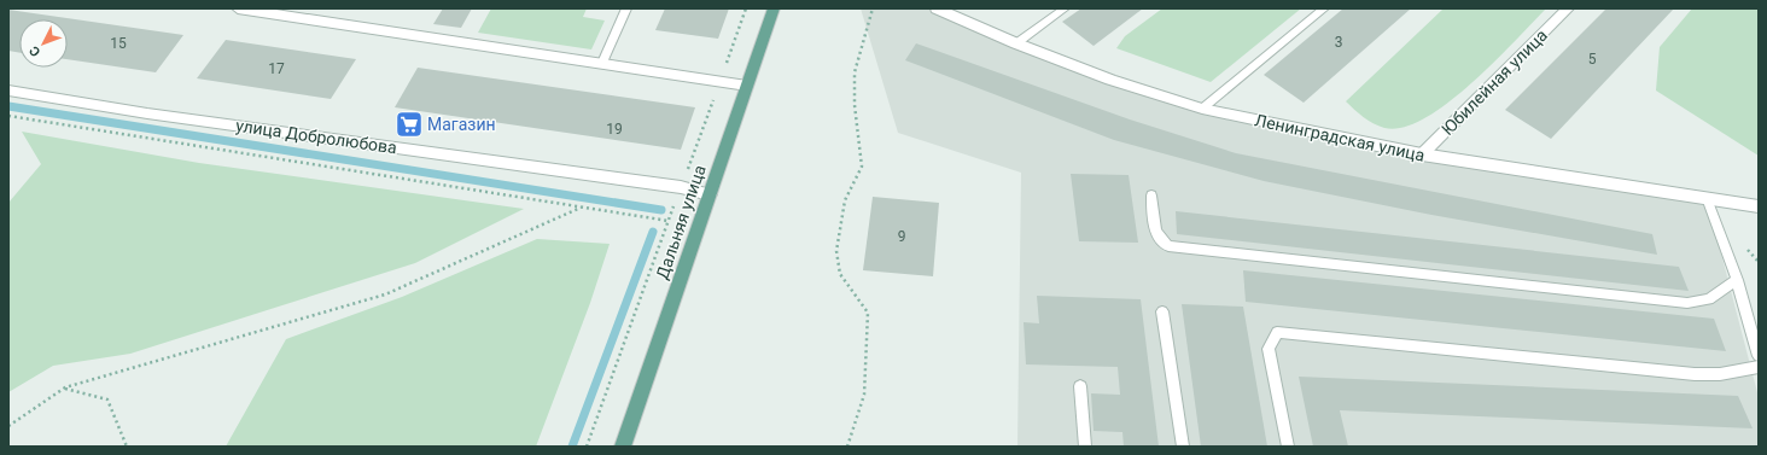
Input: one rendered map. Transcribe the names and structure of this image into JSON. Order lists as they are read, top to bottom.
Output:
{
  "streets": {
    "main road": ["Дальняя улица"],
    "street": ["Юбилейная улица", "улица Добролюбова", "Ленинградская улица"]
  },
  "crossings": [
    ["Юбилейная улица", "Ленинградская улица"],
    ["улица Добролюбова", "Дальняя улица"]
  ],
  "places": {
    "supermarket": ["Магазин"]
  },
  "house_numbers": [
    "3",
    "15",
    "5",
    "17",
    "19",
    "9"
  ],
  "north": "bottom left"
}
